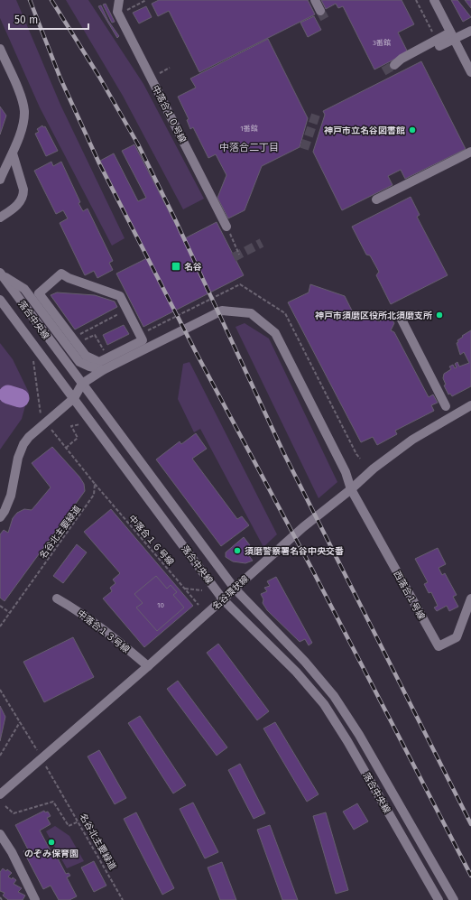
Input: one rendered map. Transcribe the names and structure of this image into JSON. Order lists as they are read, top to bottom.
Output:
{
  "streets": {
    "street": [
      "中落合１０号線",
      "落合中央線",
      "名谷環状線",
      "西落合１号線",
      "中落合１３号線"
    ],
    "path": ["名谷北主要緑道", "中落合１６号線"]
  },
  "crossings": [
    ["落合中央線", "名谷環状線"],
    ["名谷北主要緑道", "中落合１６号線"],
    ["名谷環状線", "西落合１号線"],
    ["名谷環状線", "中落合１３号線"]
  ],
  "districts": ["中落合二丁目"],
  "places": {
    "other": [
      "神戸市立名谷図書館",
      "神戸市須磨区役所北須磨支所",
      "須磨警察署名谷中央交番",
      "のぞみ保育園"
    ],
    "transit": ["名谷"]
  },
  "house_numbers": ["3番館", "1番館", "10"],
  "scale_bar": "50 m"
}
